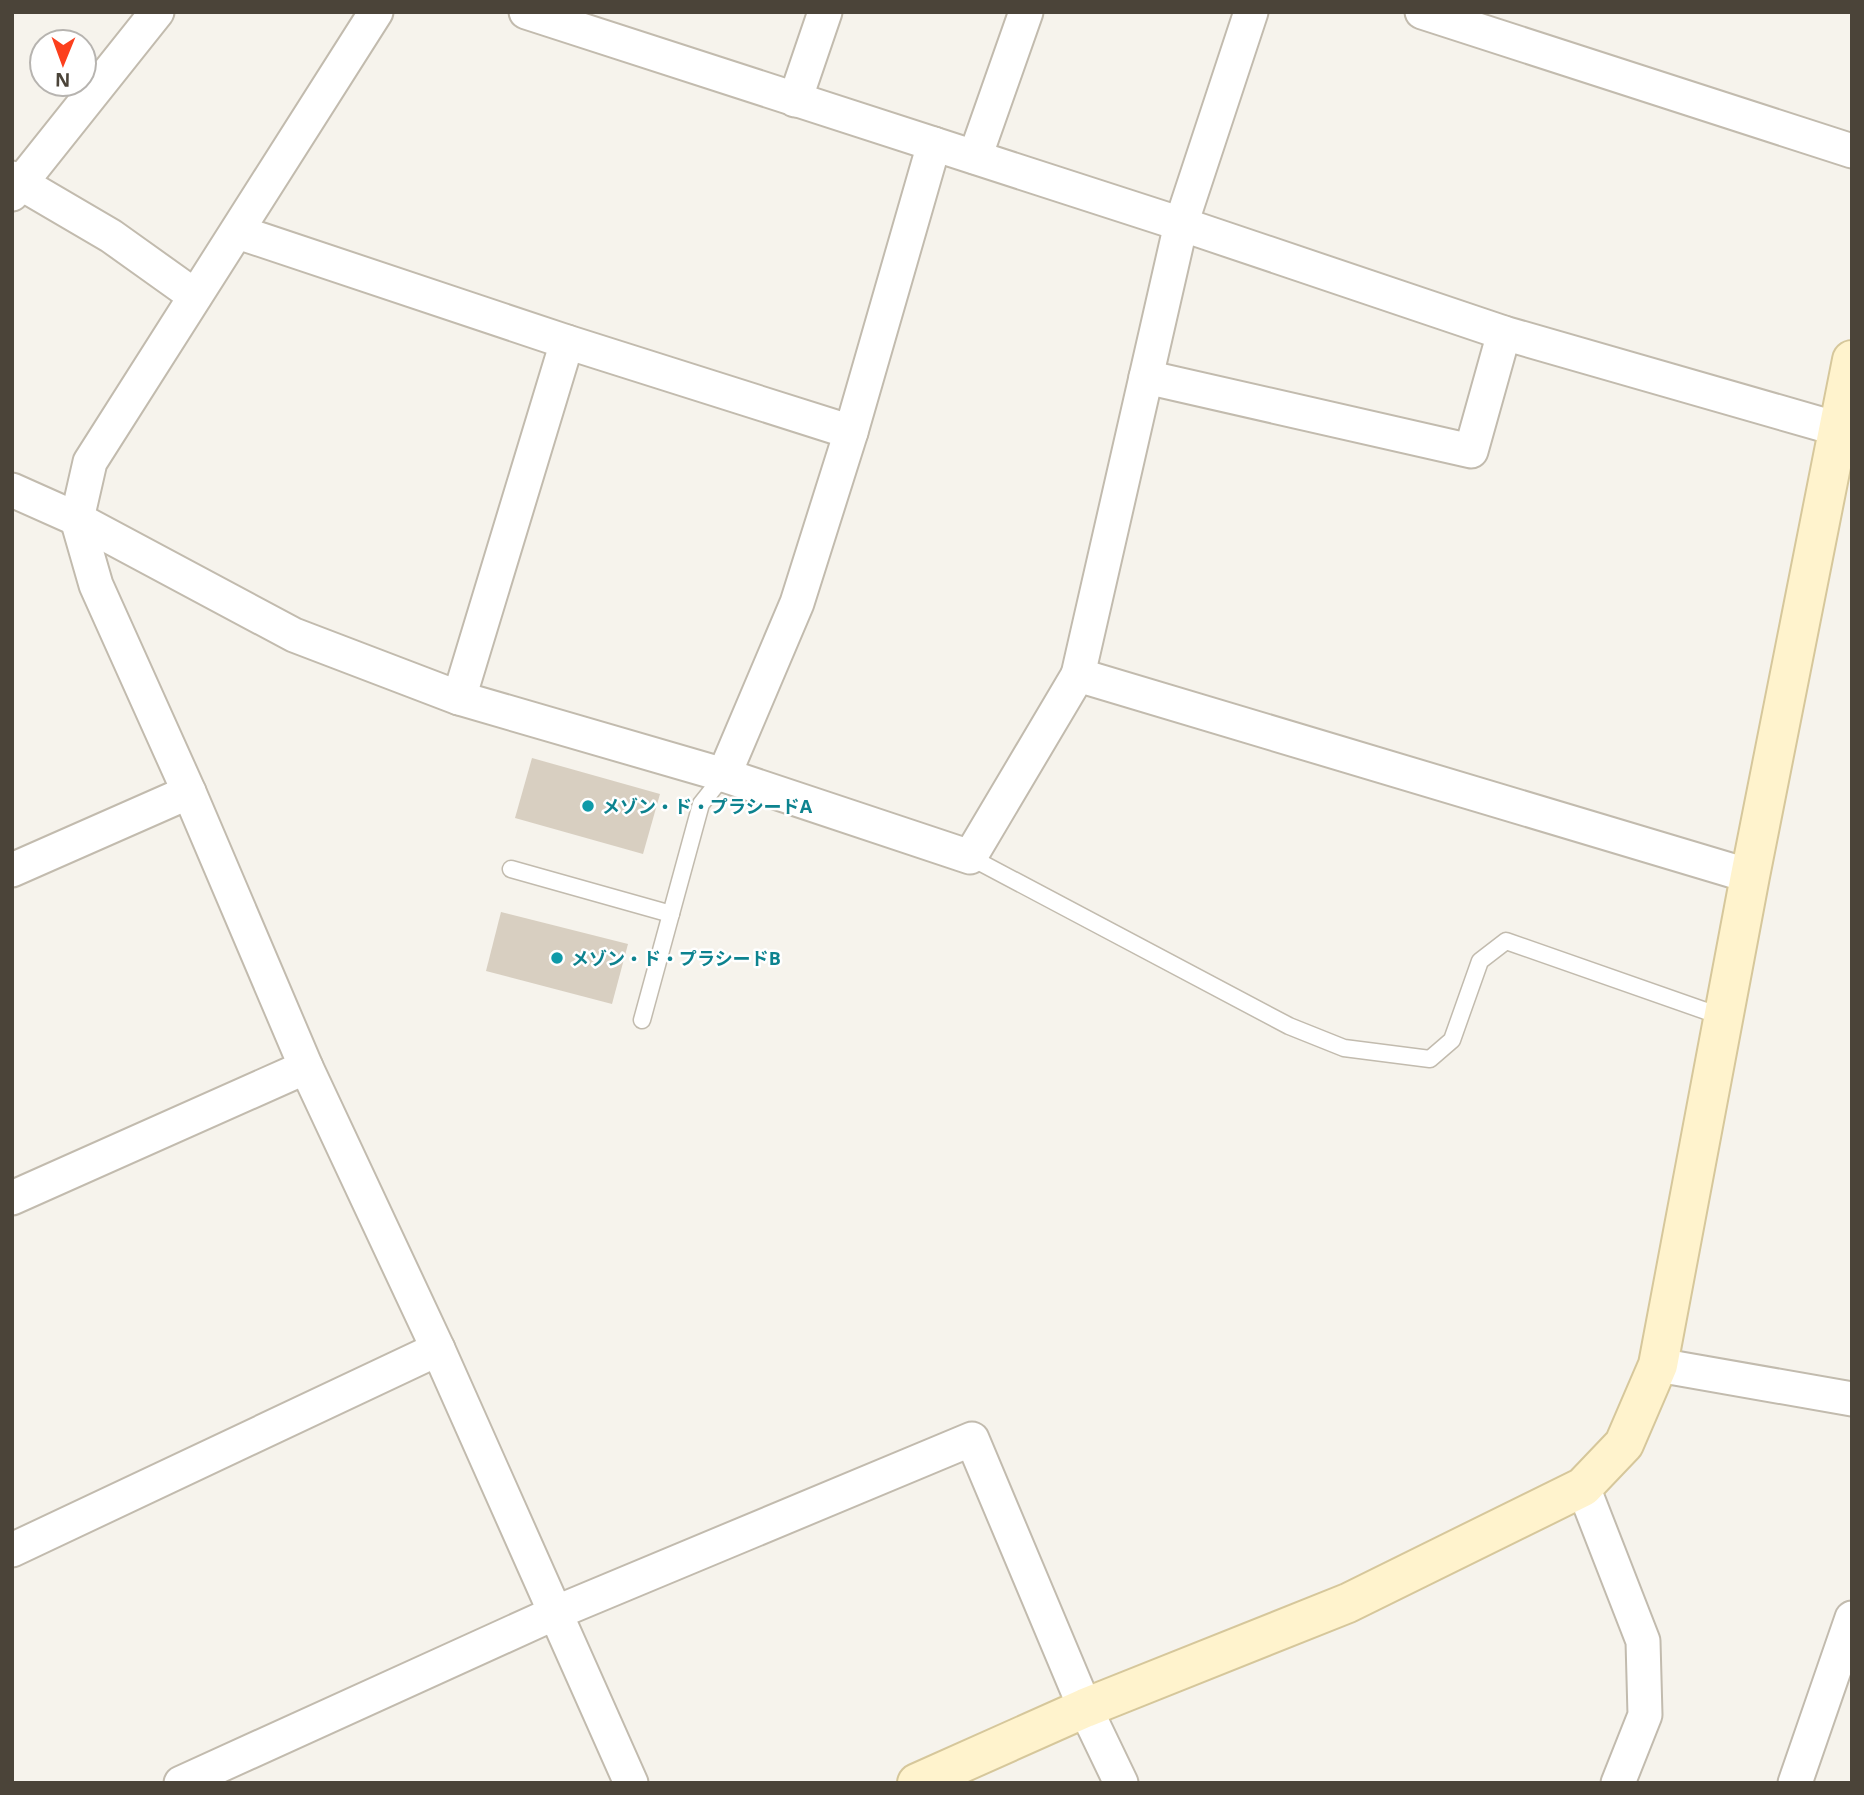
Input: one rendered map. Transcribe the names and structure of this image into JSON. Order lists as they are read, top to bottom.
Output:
{
  "places": ["メゾン・ド・プラシードA", "メゾン・ド・プラシードB"],
  "north": "bottom"
}
